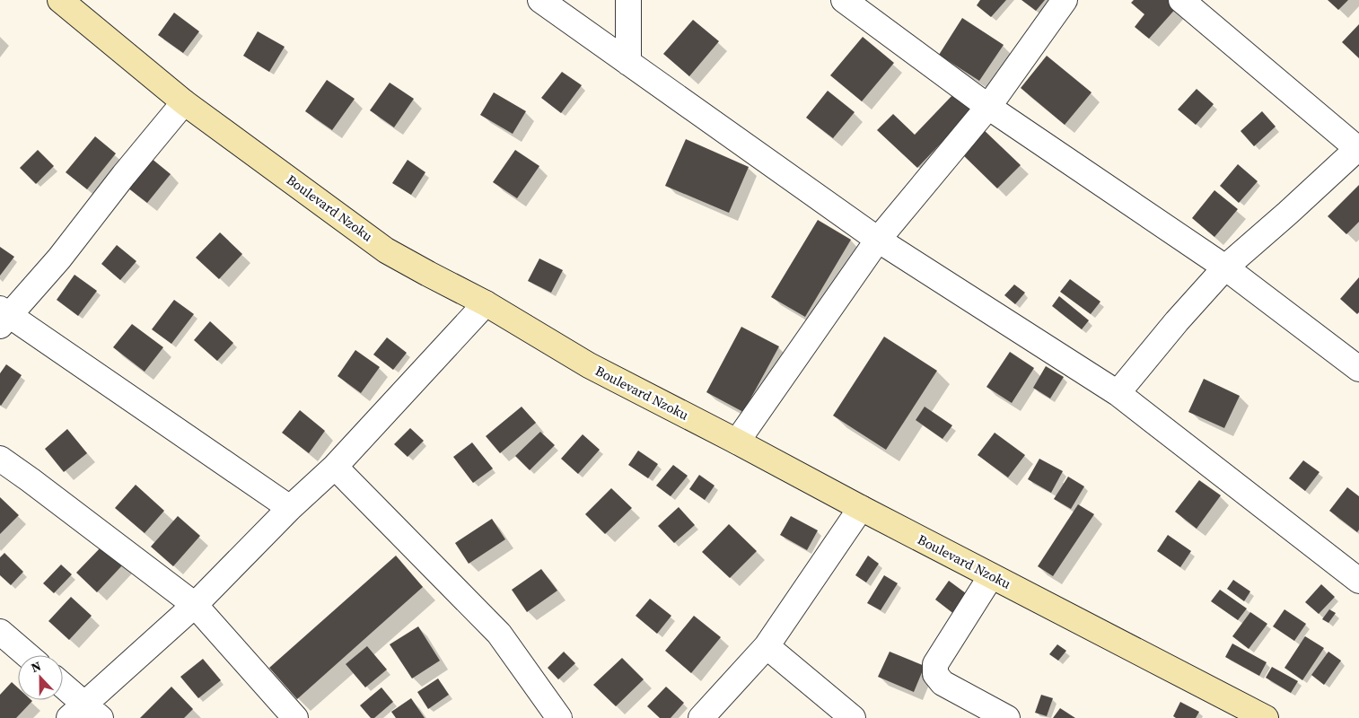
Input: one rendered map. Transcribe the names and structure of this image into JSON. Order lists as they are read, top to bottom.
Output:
{
  "streets": {
    "street": ["Boulevard Nzoku"]
  },
  "north": "top"
}
